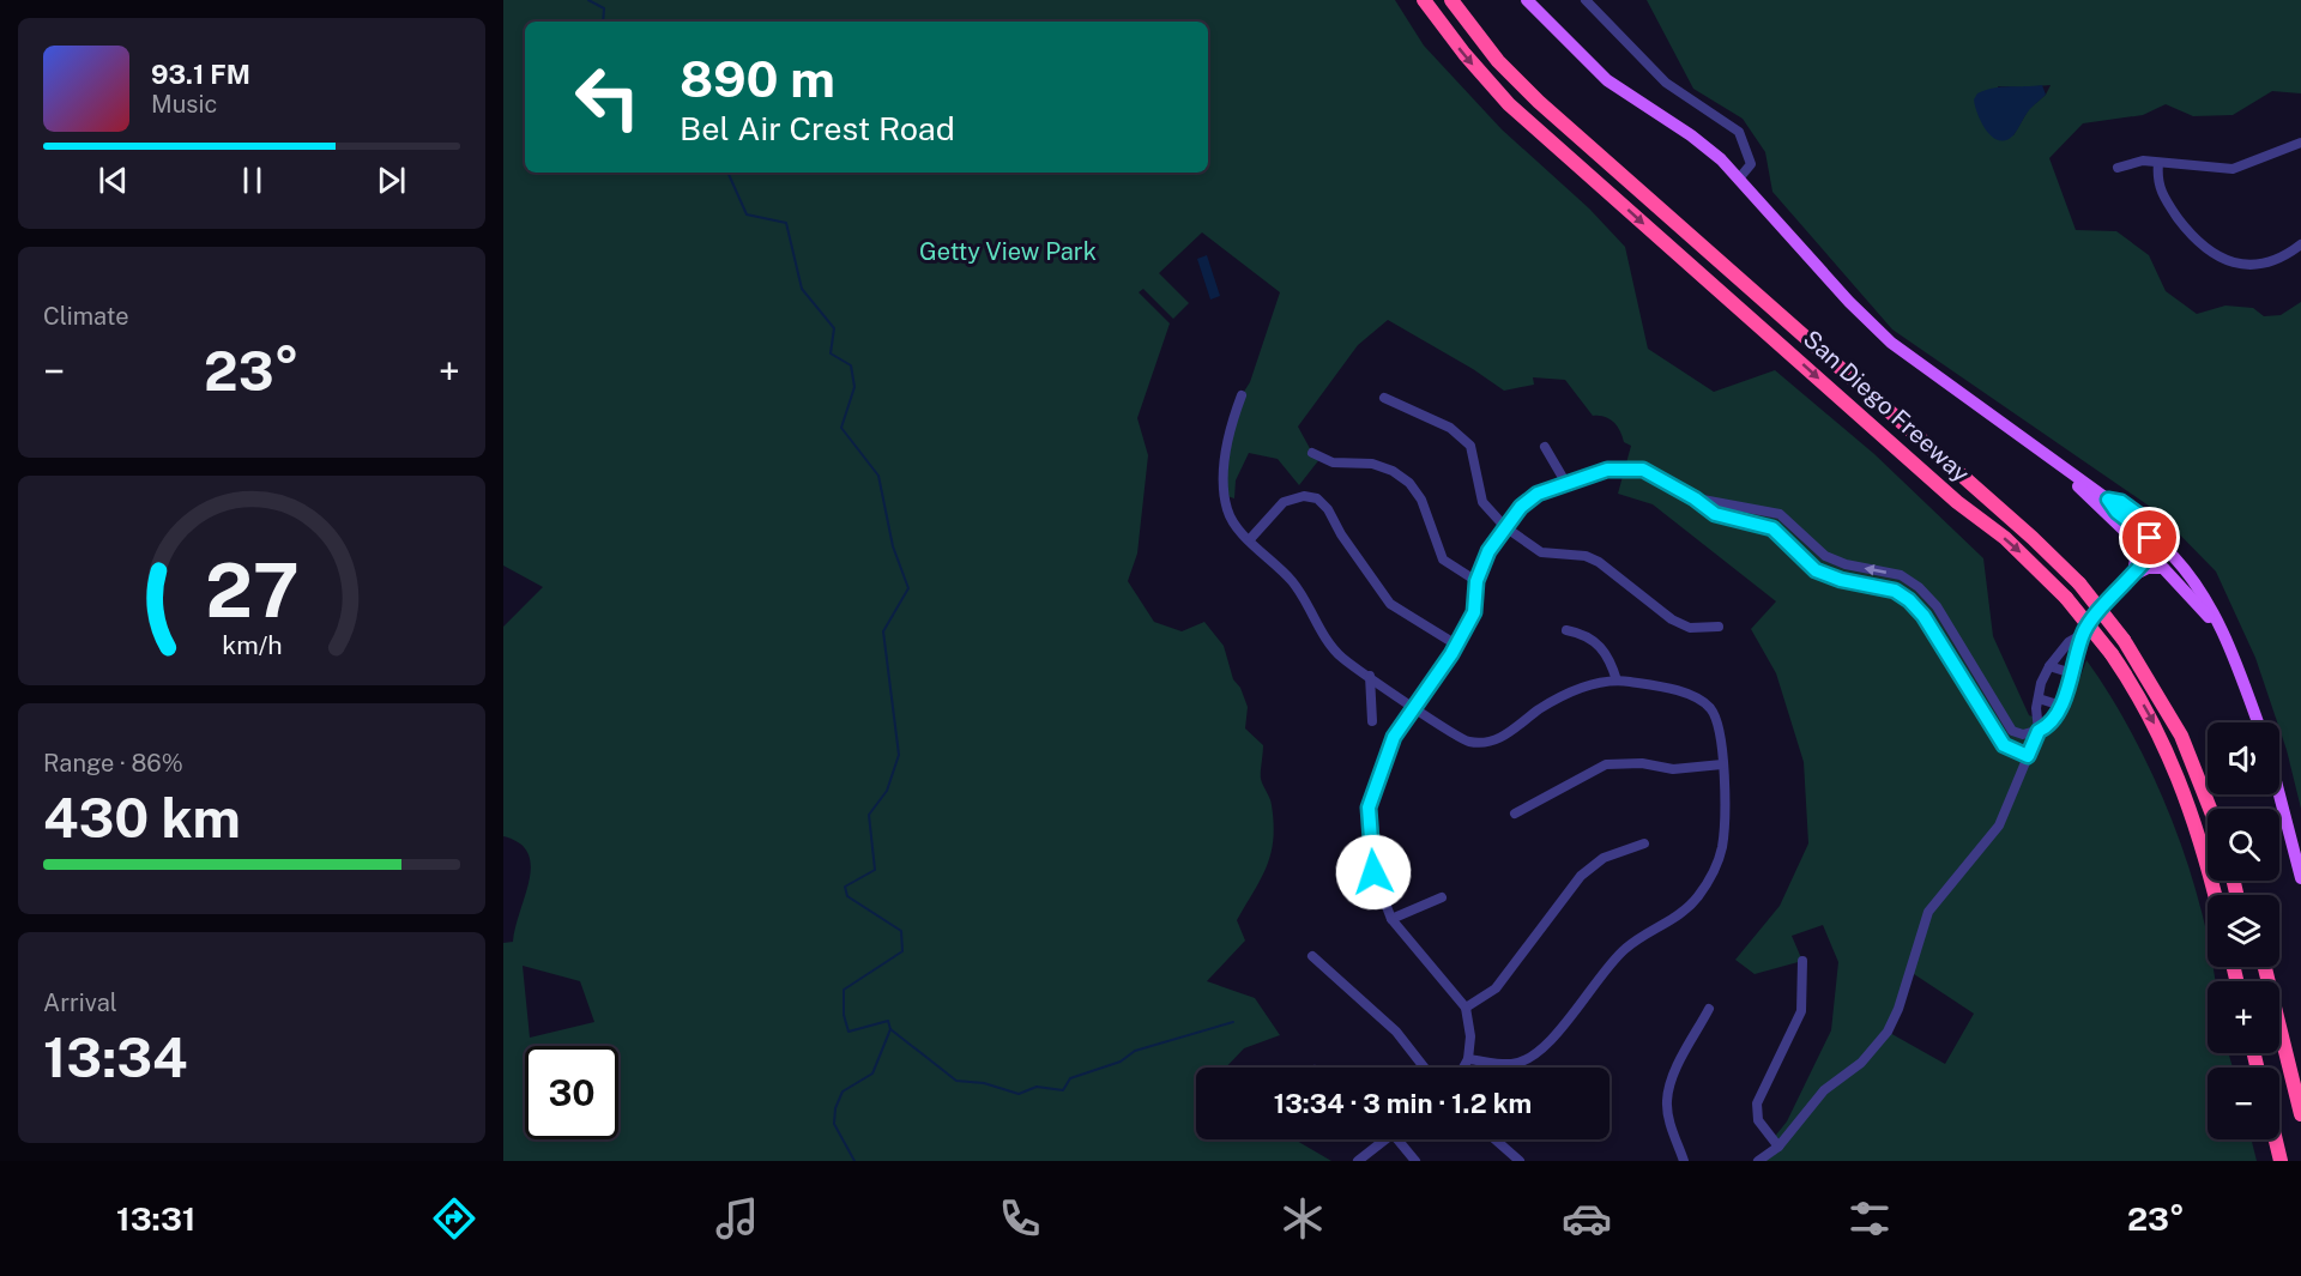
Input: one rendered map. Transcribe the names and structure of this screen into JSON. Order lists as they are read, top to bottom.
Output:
{
  "streets": {
    "highway": ["San Diego Freeway"]
  },
  "parks": ["Getty View Park"],
  "page": {
    "turn": ["890 m", "Bel Air Crest Road"],
    "song": ["93.1 FM", "Music"],
    "tile": [
      "Climate",
      ["Range · 86%", "430 km"],
      ["Arrival", "13:34"]
    ],
    "heat": ["−", "23°", "+"],
    "map_buttons": ["+", "−"],
    "limit": "30",
    "trip": "13:34 · 3 min · 1.2 km",
    "tabs": ["13:31", "23°"],
    "gauge": ["27", "km/h"]
  }
}
